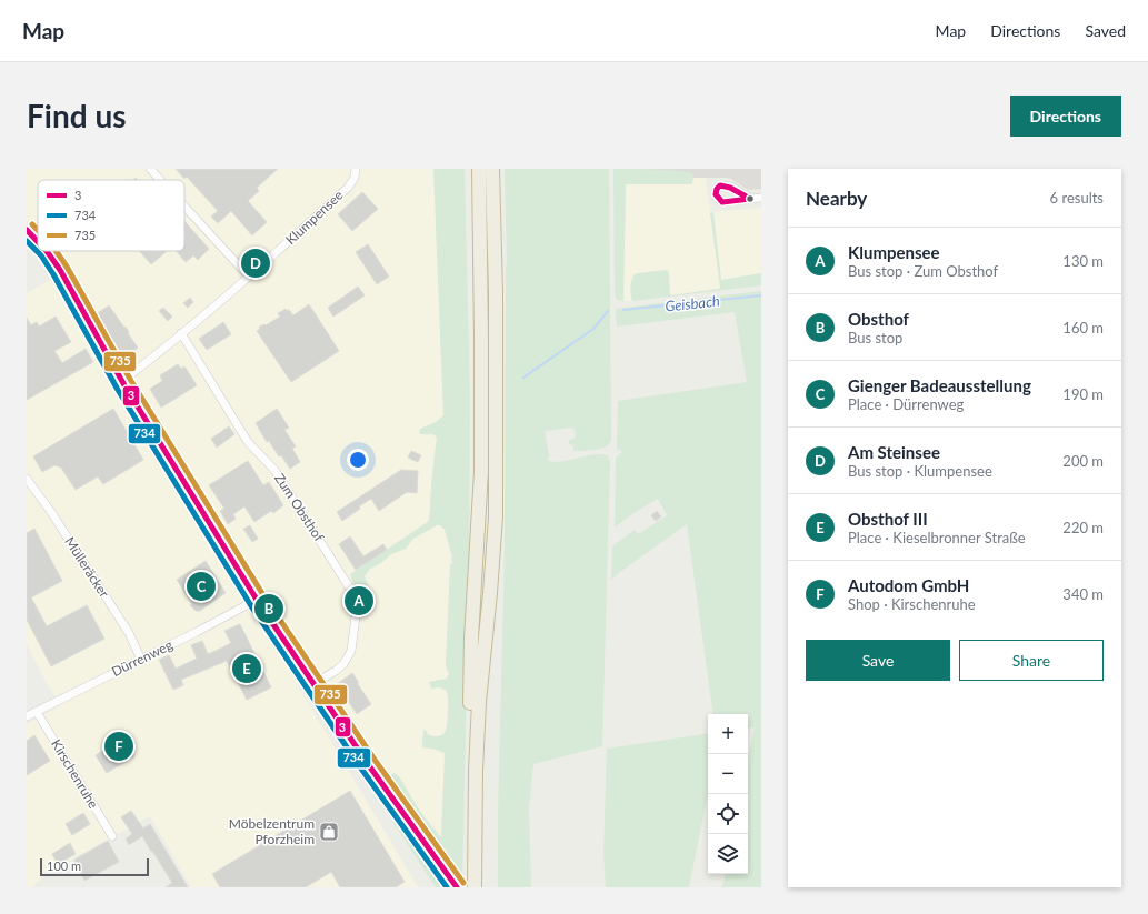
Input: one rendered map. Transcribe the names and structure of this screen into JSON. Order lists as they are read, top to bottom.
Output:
{
  "streets": {
    "street": [
      "Klumpensee",
      "Zum Obsthof",
      "Mülleräcker",
      "Dürrenweg",
      "Kirschenruhe"
    ]
  },
  "crossings": [
    ["Klumpensee", "Zum Obsthof"],
    ["Mülleräcker", "Dürrenweg"],
    ["Dürrenweg", "Kirschenruhe"]
  ],
  "water": ["Geisbach"],
  "places": {
    "shop": ["Möbelzentrum Pforzheim"]
  },
  "lines": ["transit line 3", "transit line 735", "transit line 734"],
  "legend": ["3", "734", "735"],
  "scale_bar": "100 m",
  "page": {
    "header": "Map",
    "nav": ["Map", "Directions", "Saved"],
    "buttons": [
      "Directions",
      ["Save", "Share"]
    ],
    "title": "Find us",
    "heading": ["Nearby", "6 results"],
    "list": [
      {
        "mark": "A",
        "name": "Klumpensee",
        "note": "Bus stop · Zum Obsthof",
        "value": "130 m"
      },
      {
        "mark": "B",
        "name": "Obsthof",
        "note": "Bus stop",
        "value": "160 m"
      },
      {
        "mark": "C",
        "name": "Gienger Badeausstellung",
        "note": "Place · Dürrenweg",
        "value": "190 m"
      },
      {
        "mark": "D",
        "name": "Am Steinsee",
        "note": "Bus stop · Klumpensee",
        "value": "200 m"
      },
      {
        "mark": "E",
        "name": "Obsthof III",
        "note": "Place · Kieselbronner Straße",
        "value": "220 m"
      },
      {
        "mark": "F",
        "name": "Autodom GmbH",
        "note": "Shop · Kirschenruhe",
        "value": "340 m"
      }
    ],
    "pins": [
      "D",
      "C",
      "A",
      "B",
      "E",
      "F"
    ],
    "map_buttons": ["+", "−"],
    "scale": "100 m"
  }
}
